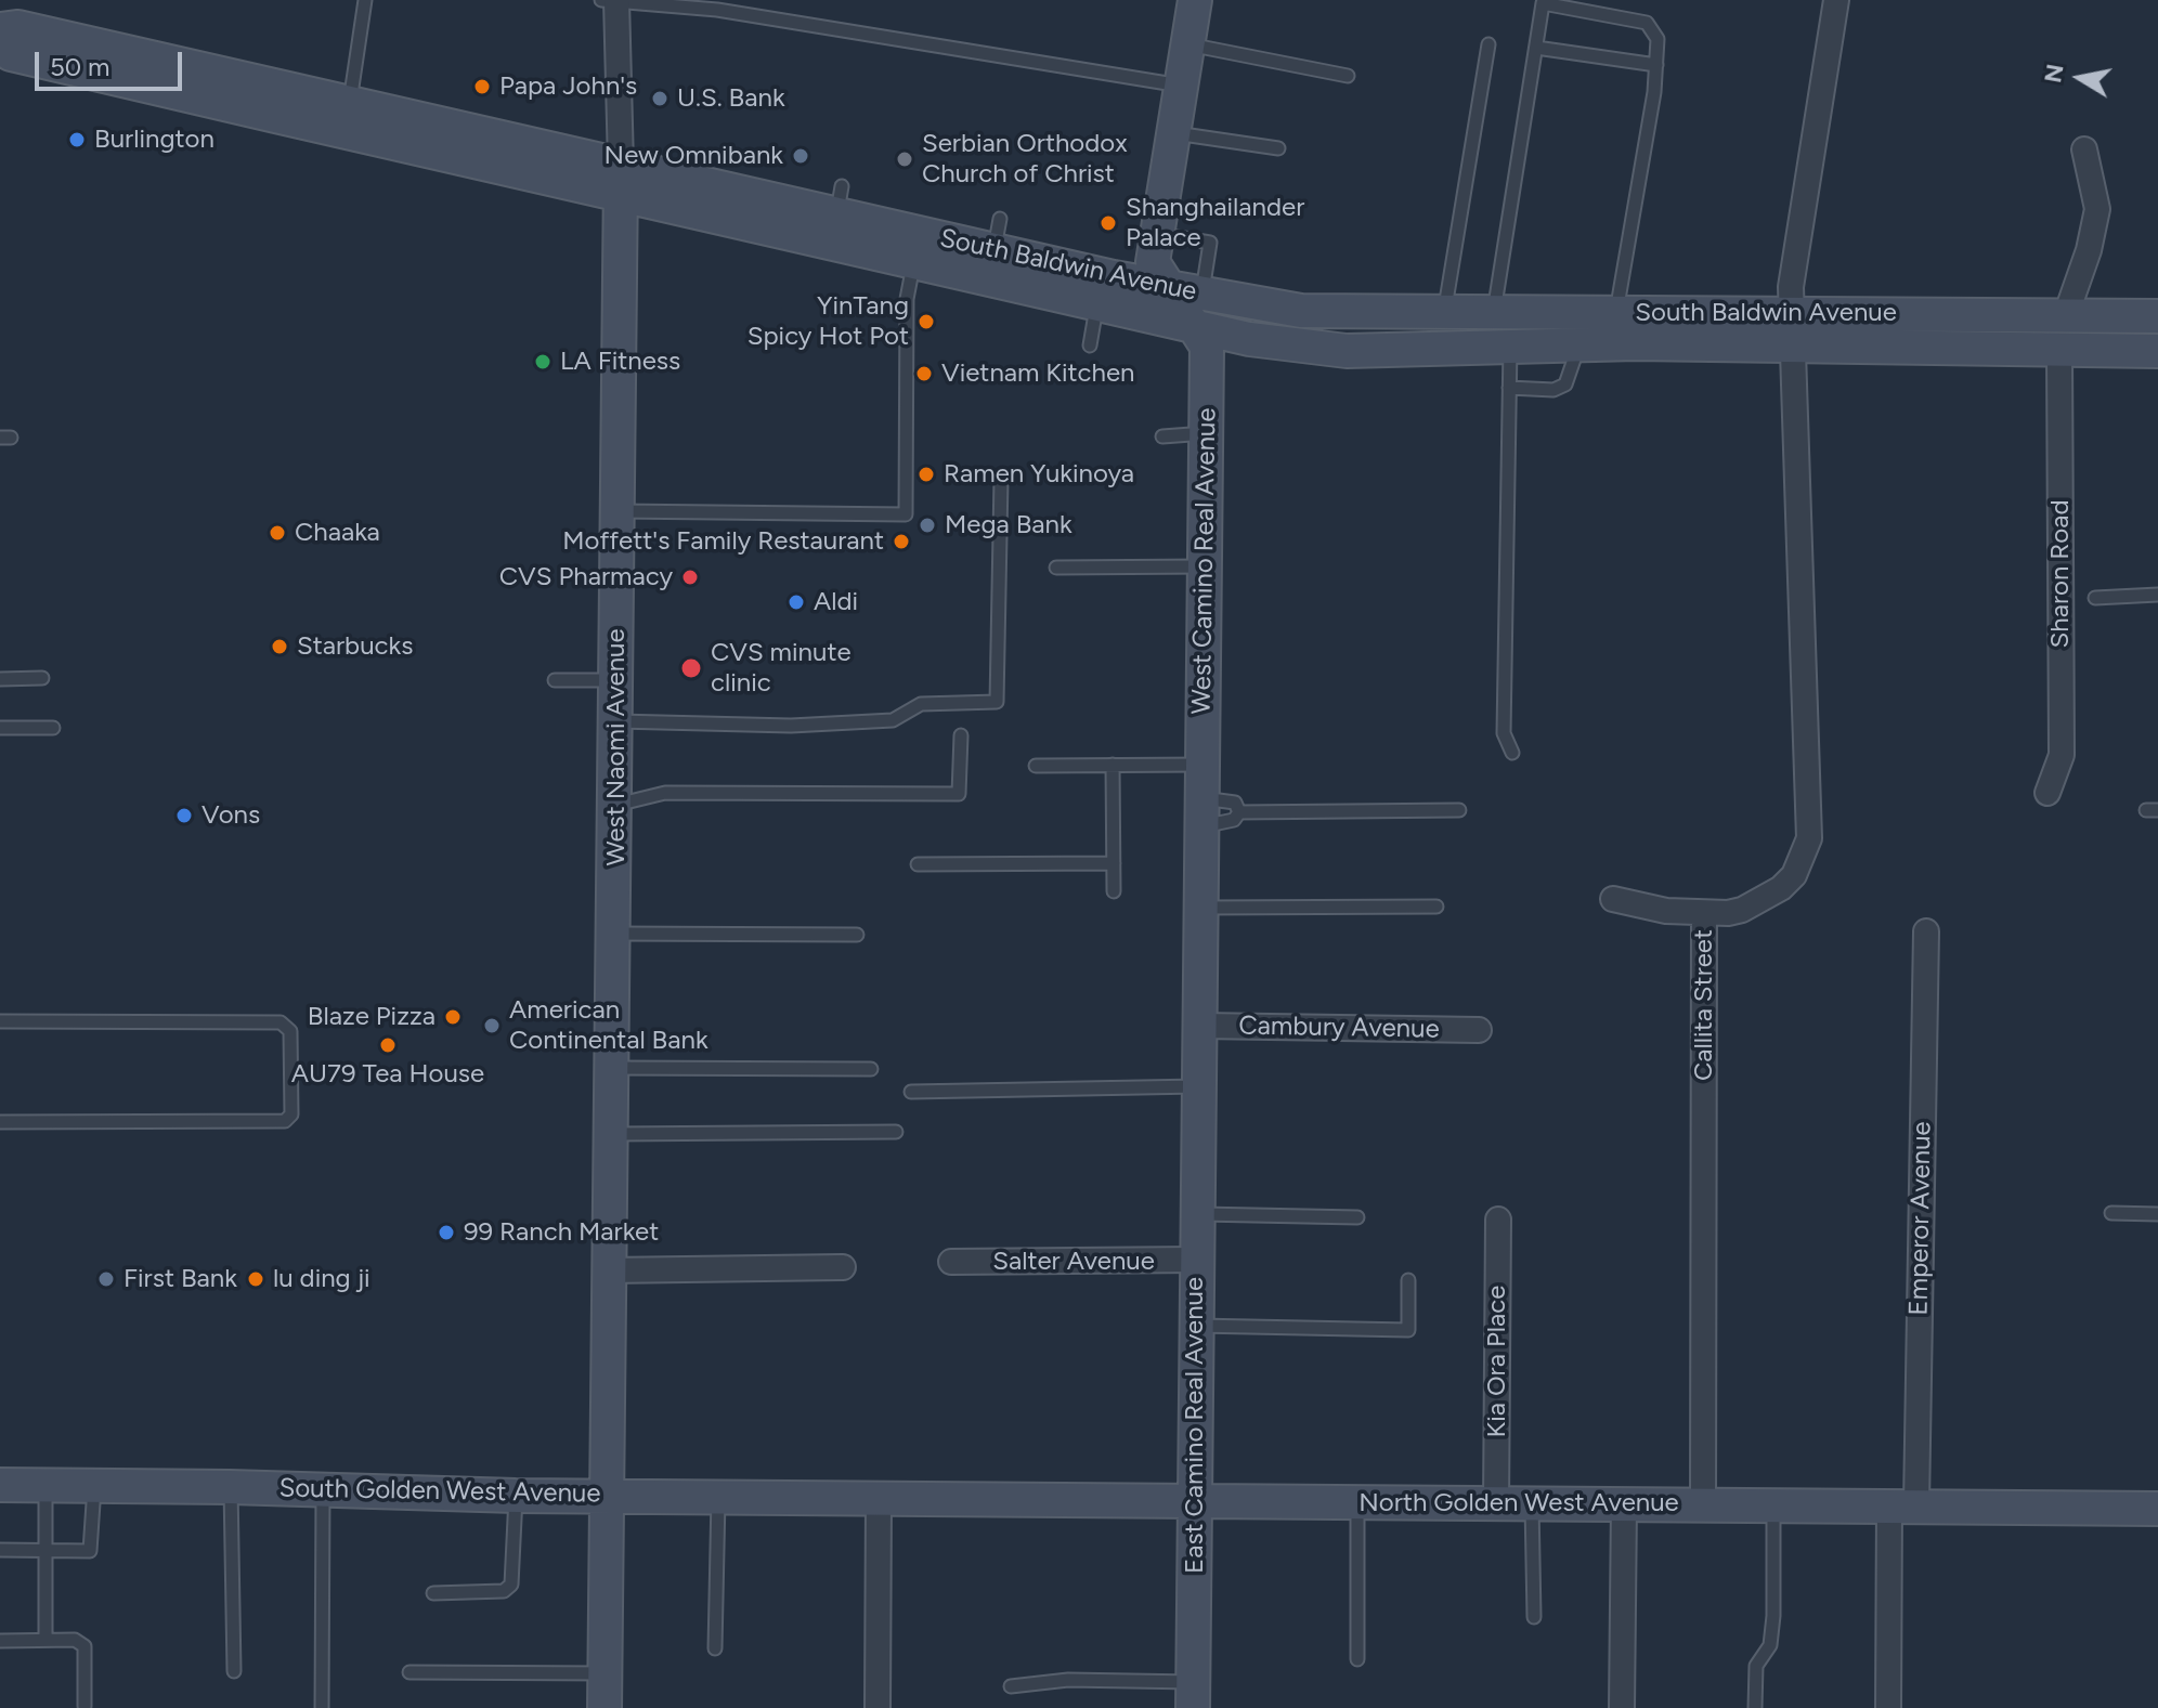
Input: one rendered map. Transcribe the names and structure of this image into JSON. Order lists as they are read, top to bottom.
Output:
{
  "streets": {
    "street": [
      "South Baldwin Avenue",
      "West Camino Real Avenue",
      "Sharon Road",
      "West Naomi Avenue",
      "Callita Street",
      "Cambury Avenue",
      "Emperor Avenue",
      "Salter Avenue",
      "Kia Ora Place",
      "East Camino Real Avenue",
      "South Golden West Avenue",
      "North Golden West Avenue"
    ]
  },
  "crossings": [
    ["South Baldwin Avenue", "West Camino Real Avenue"],
    ["South Baldwin Avenue", "Sharon Road"],
    ["South Baldwin Avenue", "West Naomi Avenue"],
    ["South Baldwin Avenue", "Callita Street"],
    ["West Camino Real Avenue", "Cambury Avenue"],
    ["West Camino Real Avenue", "East Camino Real Avenue"],
    ["West Naomi Avenue", "South Golden West Avenue"],
    ["Callita Street", "North Golden West Avenue"],
    ["Emperor Avenue", "North Golden West Avenue"],
    ["Salter Avenue", "East Camino Real Avenue"],
    ["Kia Ora Place", "North Golden West Avenue"],
    ["East Camino Real Avenue", "North Golden West Avenue"],
    ["South Golden West Avenue", "North Golden West Avenue"]
  ],
  "places": [
    "Papa John's",
    "U.S. Bank",
    "Burlington",
    "New Omnibank",
    "Serbian Orthodox Church of Christ",
    "Shanghailander Palace",
    "YinTang Spicy Hot Pot",
    "LA Fitness",
    "Vietnam Kitchen",
    "Ramen Yukinoya",
    "Mega Bank",
    "Chaaka",
    "Moffett's Family Restaurant",
    "CVS Pharmacy",
    "Aldi",
    "Starbucks",
    "CVS minute clinic",
    "Vons",
    "Blaze Pizza",
    "American Continental Bank",
    "AU79 Tea House",
    "99 Ranch Market",
    "First Bank",
    "lu ding ji"
  ],
  "scale_bar": "50 m",
  "north": "left"
}
